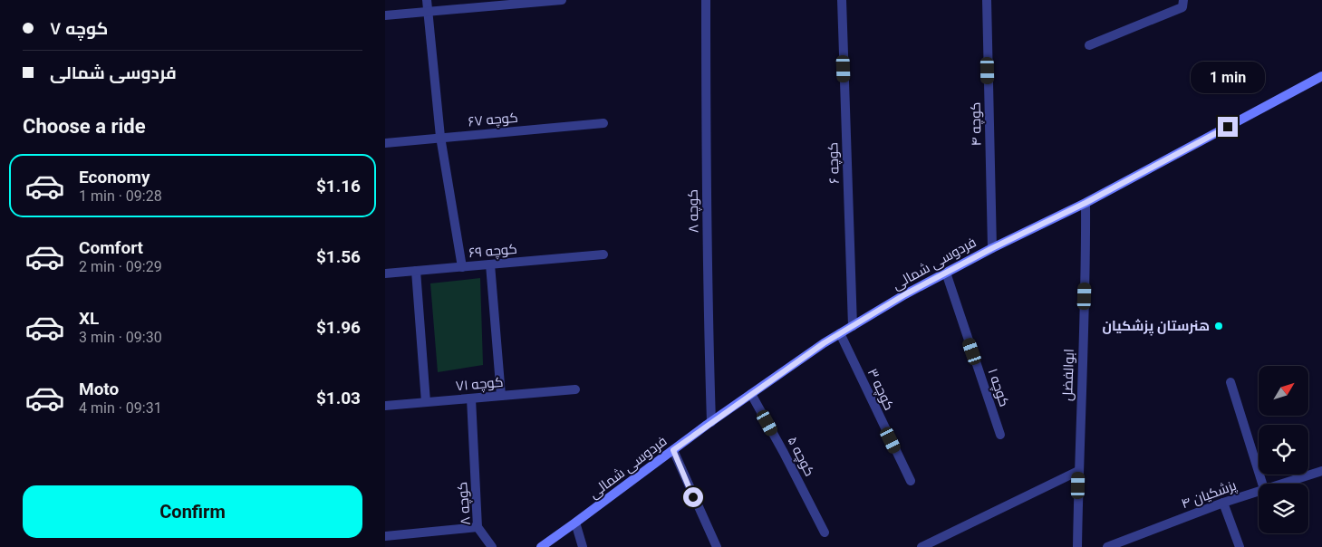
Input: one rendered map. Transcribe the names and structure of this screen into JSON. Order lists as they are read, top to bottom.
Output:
{
  "streets": {
    "main road": ["فردوسی شمالی"],
    "street": [
      "کوچه ۶۷",
      "کوچه ۴",
      "کوچه ۶",
      "کوچه ۸",
      "کوچه ۶۹",
      "ابوالفضل",
      "کوچه ۷۱",
      "کوچه ۱",
      "کوچه ۳",
      "کوچه ۵",
      "پزشکیان ۴"
    ]
  },
  "crossings": [
    ["کوچه ۴", "فردوسی شمالی"],
    ["کوچه ۶", "فردوسی شمالی"],
    ["کوچه ۸", "فردوسی شمالی"],
    ["کوچه ۸", "کوچه ۷۱"],
    ["فردوسی شمالی", "ابوالفضل"],
    ["فردوسی شمالی", "کوچه ۱"],
    ["فردوسی شمالی", "کوچه ۳"],
    ["فردوسی شمالی", "کوچه ۵"]
  ],
  "places": ["هنرستان پزشکیان"],
  "north": "top right",
  "page": {
    "banner": ["کوچه ۷", "فردوسی شمالی"],
    "bubble": "1 min",
    "heading": "Choose a ride",
    "list": [
      {
        "name": "Economy",
        "note": "1 min · 09:28",
        "value": "$1.16"
      },
      {
        "name": "Comfort",
        "note": "2 min · 09:29",
        "value": "$1.56"
      },
      {
        "name": "XL",
        "note": "3 min · 09:30",
        "value": "$1.96"
      },
      {
        "name": "Moto",
        "note": "4 min · 09:31",
        "value": "$1.03"
      }
    ],
    "buttons": "Confirm"
  }
}
